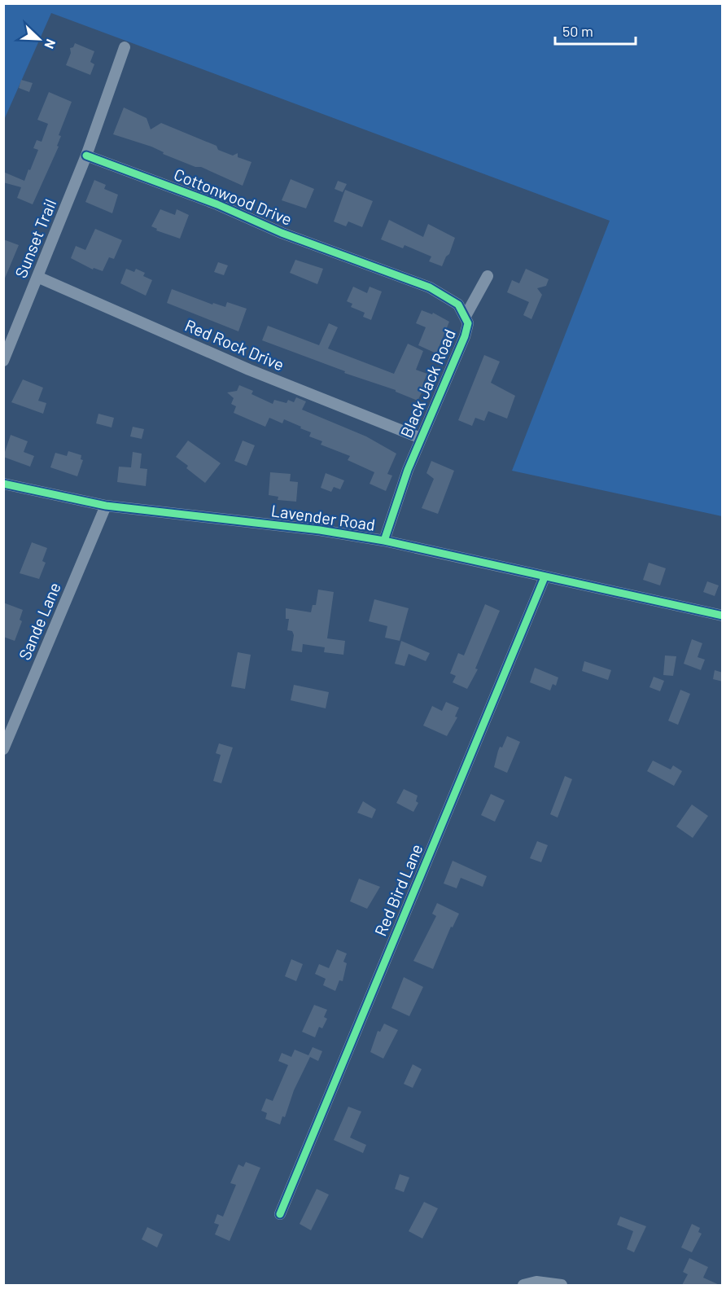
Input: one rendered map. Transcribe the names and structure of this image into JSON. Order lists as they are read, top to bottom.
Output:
{
  "streets": {
    "street": [
      "Cottonwood Drive",
      "Sunset Trail",
      "Red Rock Drive",
      "Black Jack Road",
      "Lavender Road",
      "Sande Lane",
      "Red Bird Lane"
    ]
  },
  "crossings": [
    ["Cottonwood Drive", "Sunset Trail"],
    ["Cottonwood Drive", "Black Jack Road"],
    ["Sunset Trail", "Red Rock Drive"],
    ["Red Rock Drive", "Black Jack Road"],
    ["Black Jack Road", "Lavender Road"],
    ["Lavender Road", "Sande Lane"],
    ["Lavender Road", "Red Bird Lane"]
  ],
  "scale_bar": "50 m",
  "north": "bottom right"
}
